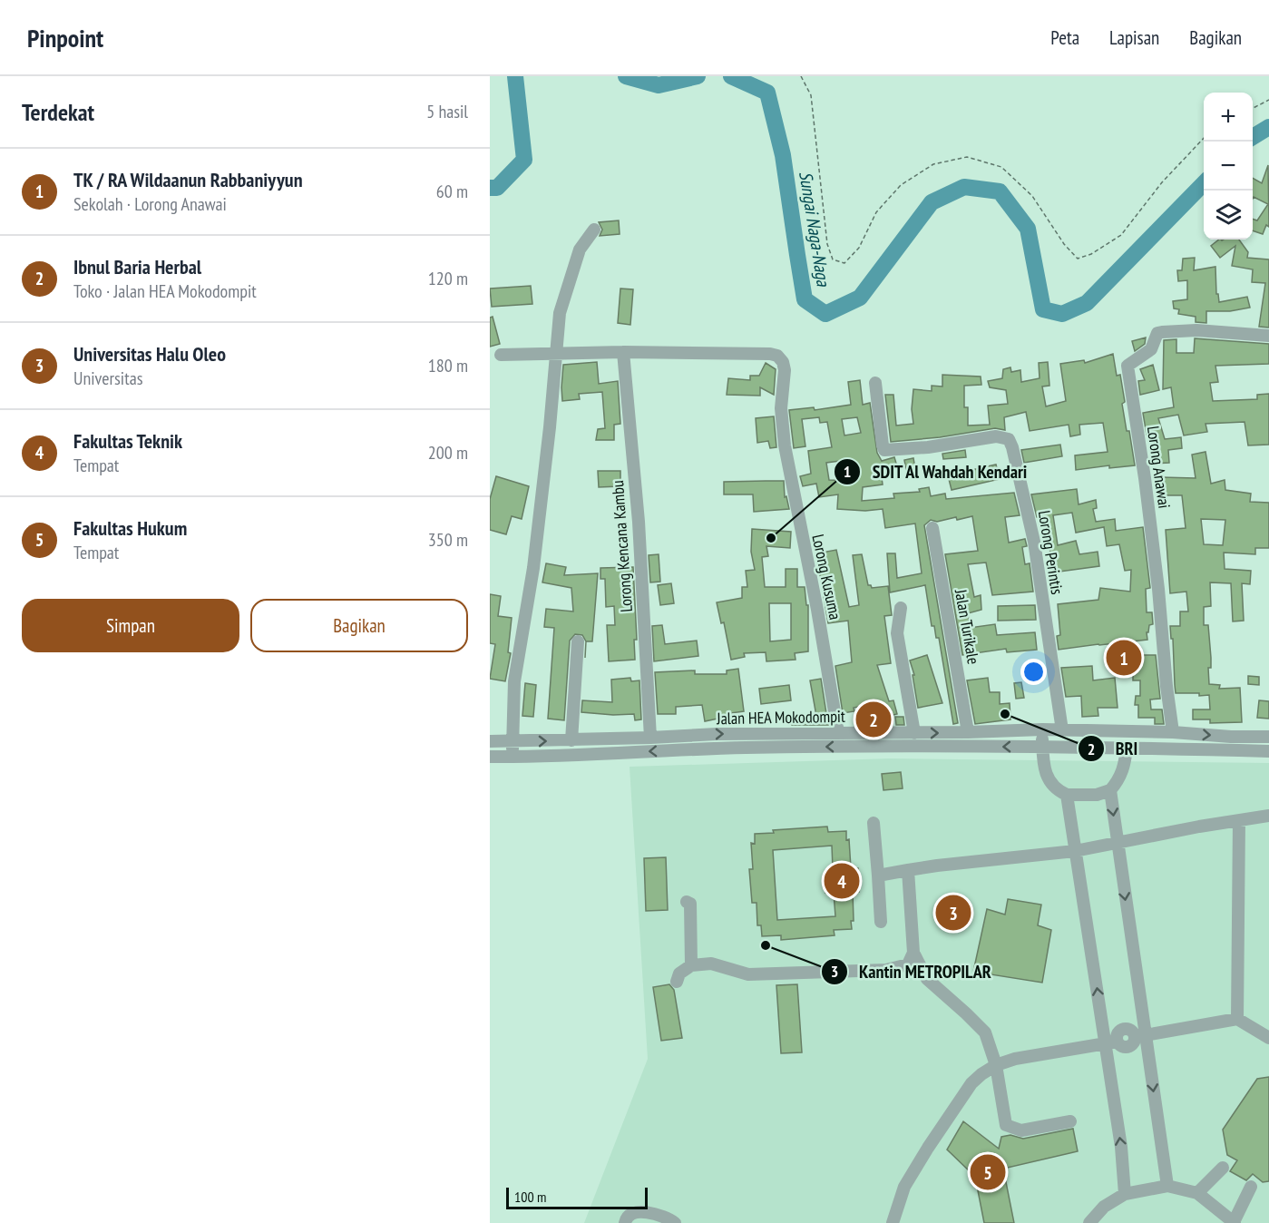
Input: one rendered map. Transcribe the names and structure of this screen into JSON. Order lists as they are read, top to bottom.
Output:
{
  "streets": {
    "street": [
      "Lorong Anawai",
      "Lorong Kencana Kambu",
      "Lorong Perintis",
      "Lorong Kusuma",
      "Jalan Turikale",
      "Jalan HEA Mokodompit"
    ]
  },
  "crossings": [
    ["Lorong Anawai", "Jalan HEA Mokodompit"],
    ["Lorong Kencana Kambu", "Lorong Kusuma"],
    ["Lorong Kencana Kambu", "Jalan HEA Mokodompit"],
    ["Lorong Perintis", "Jalan HEA Mokodompit"],
    ["Lorong Kusuma", "Jalan HEA Mokodompit"],
    ["Jalan Turikale", "Jalan HEA Mokodompit"]
  ],
  "water": ["Sungai Naga-Naga"],
  "places": ["SDIT Al Wahdah Kendari", "BRI", "Kantin METROPILAR"],
  "scale_bar": "100 m",
  "page": {
    "header": "Pinpoint",
    "nav": ["Peta", "Lapisan", "Bagikan"],
    "heading": ["Terdekat", "5 hasil"],
    "map_buttons": ["+", "−"],
    "list": [
      {
        "mark": "1",
        "name": "TK / RA Wildaanun Rabbaniyyun",
        "note": "Sekolah · Lorong Anawai",
        "value": "60 m"
      },
      {
        "mark": "2",
        "name": "Ibnul Baria Herbal",
        "note": "Toko · Jalan HEA Mokodompit",
        "value": "120 m"
      },
      {
        "mark": "3",
        "name": "Universitas Halu Oleo",
        "note": "Universitas",
        "value": "180 m"
      },
      {
        "mark": "4",
        "name": "Fakultas Teknik",
        "note": "Tempat",
        "value": "200 m"
      },
      {
        "mark": "5",
        "name": "Fakultas Hukum",
        "note": "Tempat",
        "value": "350 m"
      }
    ],
    "buttons": ["Simpan", "Bagikan"],
    "pins": [
      "1",
      "2",
      "4",
      "3",
      "5"
    ],
    "scale": "100 m"
  }
}
